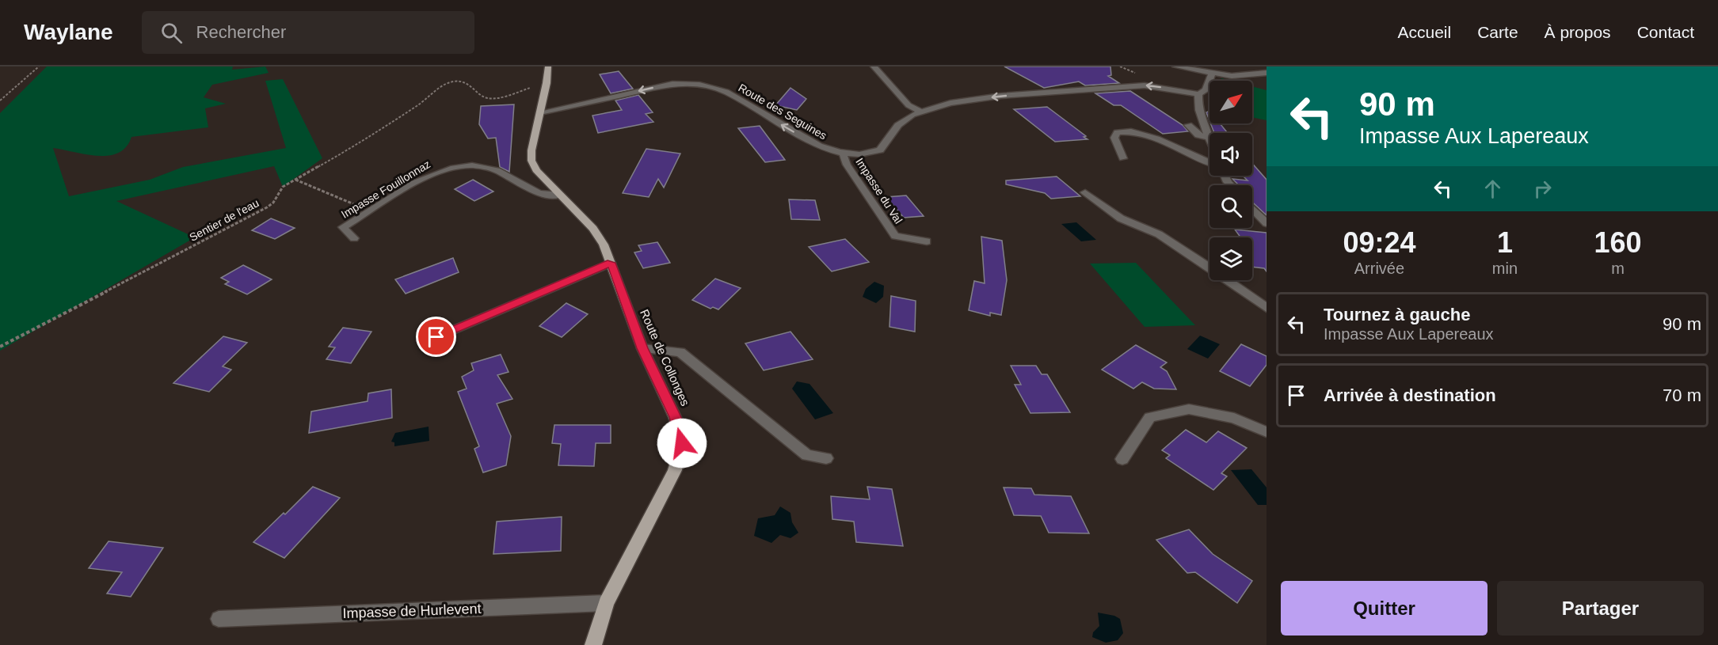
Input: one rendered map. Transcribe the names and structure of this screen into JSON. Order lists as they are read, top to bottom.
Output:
{
  "streets": {
    "main road": ["Route de Collonges"],
    "street": [
      "Route des Seguines",
      "Impasse Fouillonnaz",
      "Impasse du Val",
      "Impasse de Hurlevent"
    ],
    "path": ["Sentier de l'eau"]
  },
  "crossings": [
    ["Route des Seguines", "Impasse du Val"],
    ["Route des Seguines", "Route de Collonges"],
    ["Impasse Fouillonnaz", "Route de Collonges"],
    ["Sentier de l'eau", "Route de Collonges"],
    ["Route de Collonges", "Impasse de Hurlevent"]
  ],
  "one_way": ["Route des Seguines"],
  "north": "top right",
  "page": {
    "header": "Waylane",
    "search": "Rechercher",
    "nav": [
      "Accueil",
      "Carte",
      "À propos",
      "Contact"
    ],
    "turn": ["90 m", "Impasse Aux Lapereaux"],
    "eta": [
      "09:24",
      "Arrivée",
      "1",
      "min",
      "160",
      "m"
    ],
    "list": [
      {
        "name": "Tournez à gauche",
        "note": "Impasse Aux Lapereaux",
        "value": "90 m"
      },
      {
        "name": "Arrivée à destination",
        "value": "70 m"
      }
    ],
    "buttons": ["Quitter", "Partager"]
  }
}
